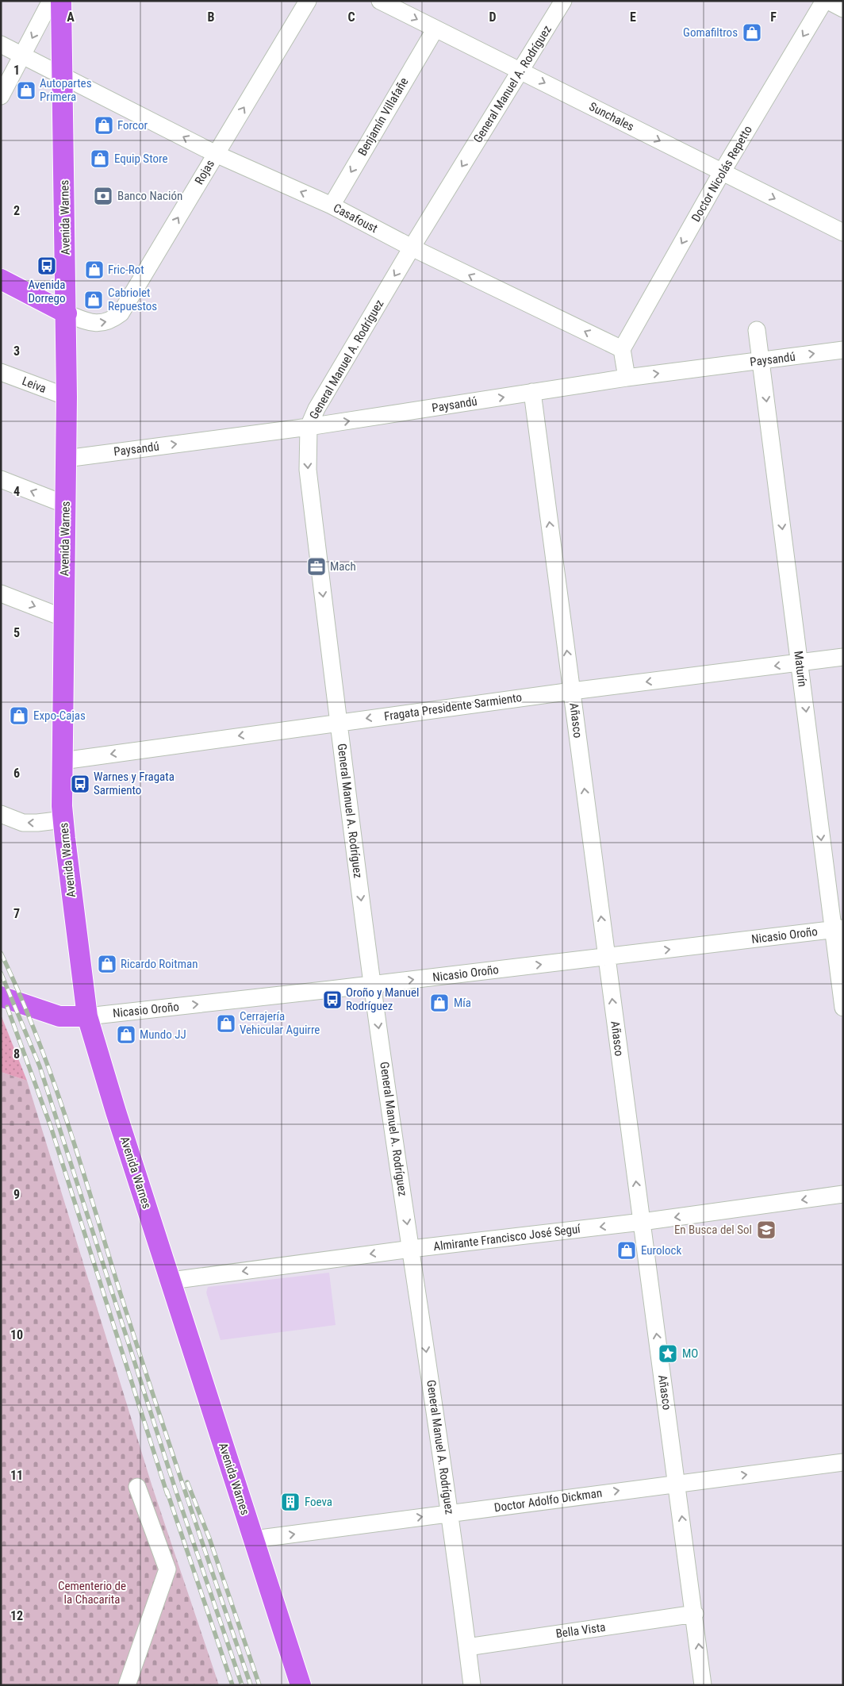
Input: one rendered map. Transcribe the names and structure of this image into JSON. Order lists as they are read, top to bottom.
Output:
{
  "streets": {
    "main road": ["Avenida Warnes"],
    "street": [
      "General Manuel A. Rodríguez",
      "Benjamín Villafañe",
      "Sunchales",
      "Rojas",
      "Doctor Nicolás Repetto",
      "Casafoust",
      "Paysandú",
      "Leiva",
      "Maturín",
      "Fragata Presidente Sarmiento",
      "Añasco",
      "Nicasio Oroño",
      "Almirante Francisco José Seguí",
      "Doctor Adolfo Dickman",
      "Bella Vista"
    ]
  },
  "crossings": [
    ["General Manuel A. Rodríguez", "Sunchales"],
    ["General Manuel A. Rodríguez", "Casafoust"],
    ["General Manuel A. Rodríguez", "Paysandú"],
    ["General Manuel A. Rodríguez", "Fragata Presidente Sarmiento"],
    ["General Manuel A. Rodríguez", "Nicasio Oroño"],
    ["General Manuel A. Rodríguez", "Almirante Francisco José Seguí"],
    ["General Manuel A. Rodríguez", "Doctor Adolfo Dickman"],
    ["General Manuel A. Rodríguez", "Bella Vista"],
    ["Benjamín Villafañe", "Sunchales"],
    ["Benjamín Villafañe", "Casafoust"],
    ["Sunchales", "Doctor Nicolás Repetto"],
    ["Rojas", "Avenida Warnes"],
    ["Rojas", "Casafoust"],
    ["Doctor Nicolás Repetto", "Casafoust"],
    ["Avenida Warnes", "Casafoust"],
    ["Avenida Warnes", "Paysandú"],
    ["Avenida Warnes", "Leiva"],
    ["Avenida Warnes", "Fragata Presidente Sarmiento"],
    ["Avenida Warnes", "Nicasio Oroño"],
    ["Avenida Warnes", "Almirante Francisco José Seguí"],
    ["Avenida Warnes", "Doctor Adolfo Dickman"],
    ["Paysandú", "Maturín"],
    ["Paysandú", "Añasco"],
    ["Maturín", "Fragata Presidente Sarmiento"],
    ["Maturín", "Nicasio Oroño"],
    ["Fragata Presidente Sarmiento", "Añasco"],
    ["Añasco", "Nicasio Oroño"],
    ["Añasco", "Almirante Francisco José Seguí"],
    ["Añasco", "Doctor Adolfo Dickman"],
    ["Añasco", "Bella Vista"]
  ],
  "one_way": [
    "General Manuel A. Rodríguez",
    "Benjamín Villafañe",
    "Sunchales",
    "Rojas",
    "Doctor Nicolás Repetto",
    "Casafoust",
    "Paysandú",
    "Maturín",
    "Fragata Presidente Sarmiento",
    "Añasco",
    "Nicasio Oroño",
    "Almirante Francisco José Seguí",
    "Doctor Adolfo Dickman"
  ],
  "parks": ["Cementerio de la Chacarita"],
  "places": {
    "shop": [
      "Gomafiltros",
      "Autopartes Primera",
      "Forcor",
      "Equip Store",
      "Fric-Rot",
      "Cabriolet Repuestos",
      "Expo-Cajas",
      "Ricardo Roitman",
      "Mía",
      "Cerrajería Vehicular Aguirre",
      "Mundo JJ",
      "Eurolock"
    ],
    "bank": ["Banco Nación"],
    "bus stop": ["Avenida Dorrego", "Warnes y Fragata Sarmiento", "Oroño y Manuel Rodríguez"],
    "office": ["Mach"],
    "school or university": ["En Busca del Sol"],
    "place": ["MO"],
    "building": ["Foeva"]
  },
  "grid": {
    "columns": [
      "A",
      "B",
      "C",
      "D",
      "E",
      "F"
    ],
    "rows": [
      "1",
      "2",
      "3",
      "4",
      "5",
      "6",
      "7",
      "8",
      "9",
      "10",
      "11",
      "12"
    ]
  }
}
